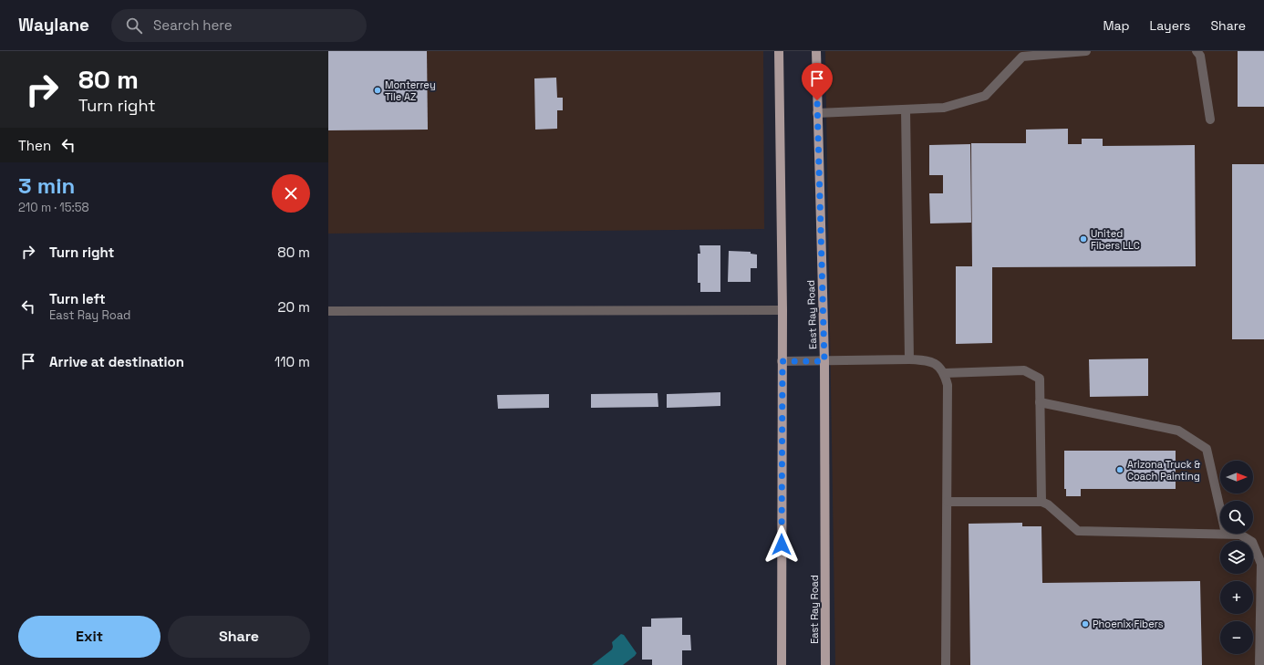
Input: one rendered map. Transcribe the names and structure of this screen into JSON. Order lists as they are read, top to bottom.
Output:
{
  "streets": {
    "main road": ["East Ray Road"]
  },
  "places": [
    "Monterrey Tile AZ",
    "United Fibers LLC",
    "Arizona Truck & Coach Painting",
    "Phoenix Fibers"
  ],
  "north": "right",
  "page": {
    "header": "Waylane",
    "search": "Search here",
    "nav": ["Map", "Layers", "Share"],
    "turn": ["80 m", "Turn right"],
    "then": "Then",
    "heading": ["3 min", "210 m · 15:58"],
    "list": [
      {
        "name": "Turn right",
        "value": "80 m"
      },
      {
        "name": "Turn left",
        "note": "East Ray Road",
        "value": "20 m"
      },
      {
        "name": "Arrive at destination",
        "value": "110 m"
      }
    ],
    "map_buttons": ["+", "−"],
    "buttons": ["Exit", "Share"]
  }
}
